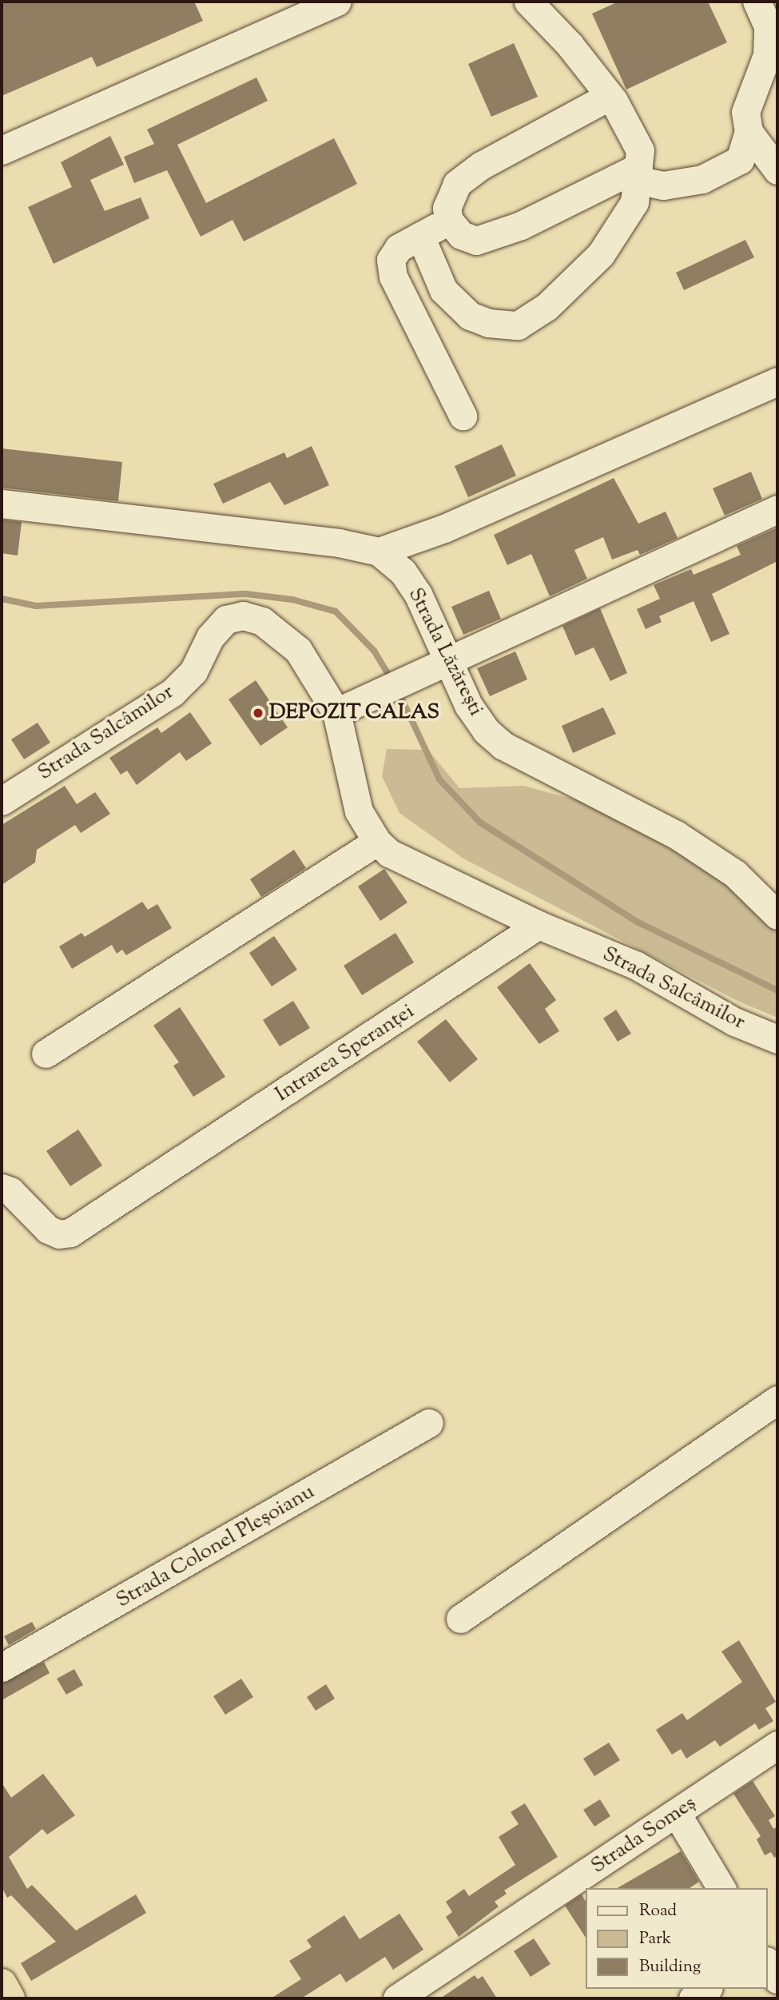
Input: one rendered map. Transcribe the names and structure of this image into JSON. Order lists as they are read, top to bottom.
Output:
{
  "streets": {
    "street": [
      "Strada Lăzărești",
      "Strada Salcâmilor",
      "Intrarea Speranței",
      "Strada Colonel Pleșoianu",
      "Strada Someș"
    ]
  },
  "crossings": [
    ["Strada Salcâmilor", "Intrarea Speranței"]
  ],
  "places": ["DEPOZIT CALAS"],
  "legend": ["Road", "Park", "Building"]
}
